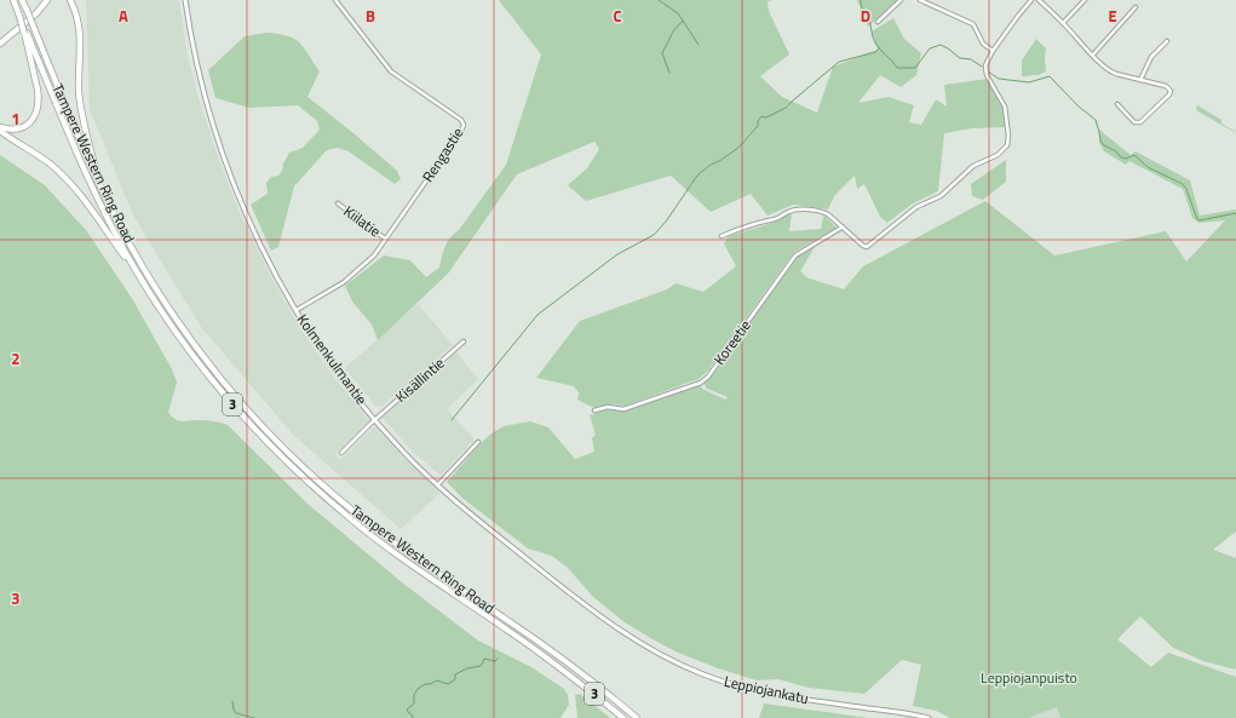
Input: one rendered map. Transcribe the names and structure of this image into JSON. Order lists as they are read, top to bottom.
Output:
{
  "streets": {
    "highway": ["Tampere Western Ring Road", "3"],
    "street": [
      "Rengastie",
      "Kiilatie",
      "Koreetie",
      "Kolmenkulmantie",
      "Kisällintie",
      "Leppiojankatu"
    ]
  },
  "crossings": [
    ["Rengastie", "Kiilatie"],
    ["Rengastie", "Kolmenkulmantie"],
    ["Kolmenkulmantie", "Kisällintie"],
    ["Kolmenkulmantie", "Leppiojankatu"]
  ],
  "parks": ["Leppiojanpuisto"],
  "grid": {
    "columns": [
      "A",
      "B",
      "C",
      "D",
      "E"
    ],
    "rows": ["1", "2", "3"]
  }
}
